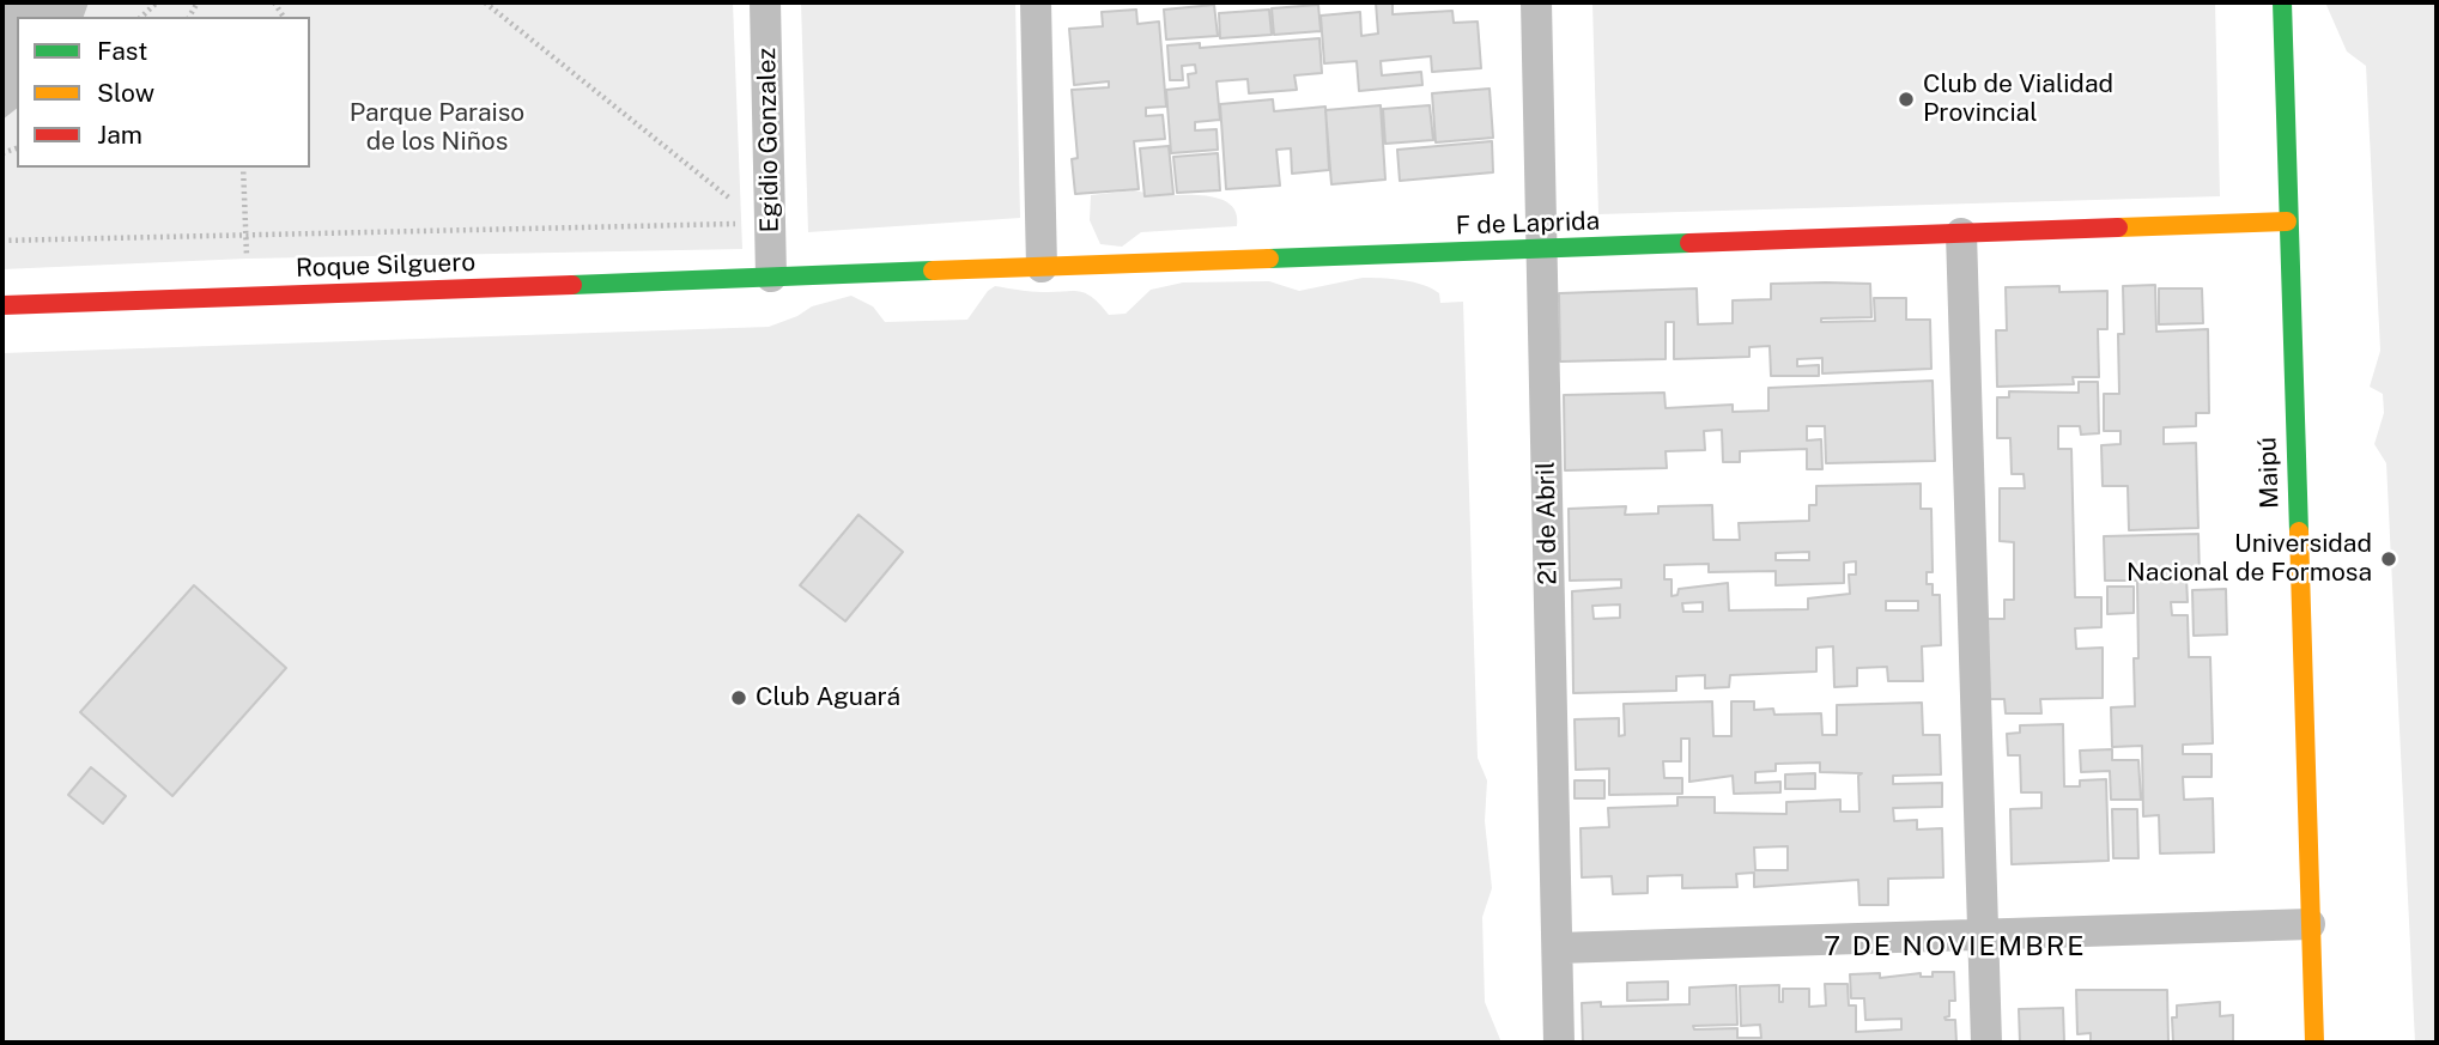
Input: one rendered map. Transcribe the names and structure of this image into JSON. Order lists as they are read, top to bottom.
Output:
{
  "streets": {
    "street": [
      "Egidio Gonzalez",
      "F de Laprida",
      "Roque Silguero",
      "Maipú",
      "21 de Abril"
    ]
  },
  "crossings": [
    ["Egidio Gonzalez", "F de Laprida"],
    ["Egidio Gonzalez", "Roque Silguero"],
    ["F de Laprida", "Roque Silguero"],
    ["F de Laprida", "Maipú"],
    ["F de Laprida", "21 de Abril"]
  ],
  "districts": ["7 DE NOVIEMBRE"],
  "parks": ["Parque Paraiso de los Niños"],
  "places": ["Club de Vialidad Provincial", "Universidad Nacional de Formosa", "Club Aguará"],
  "legend": ["Fast", "Slow", "Jam"]
}
